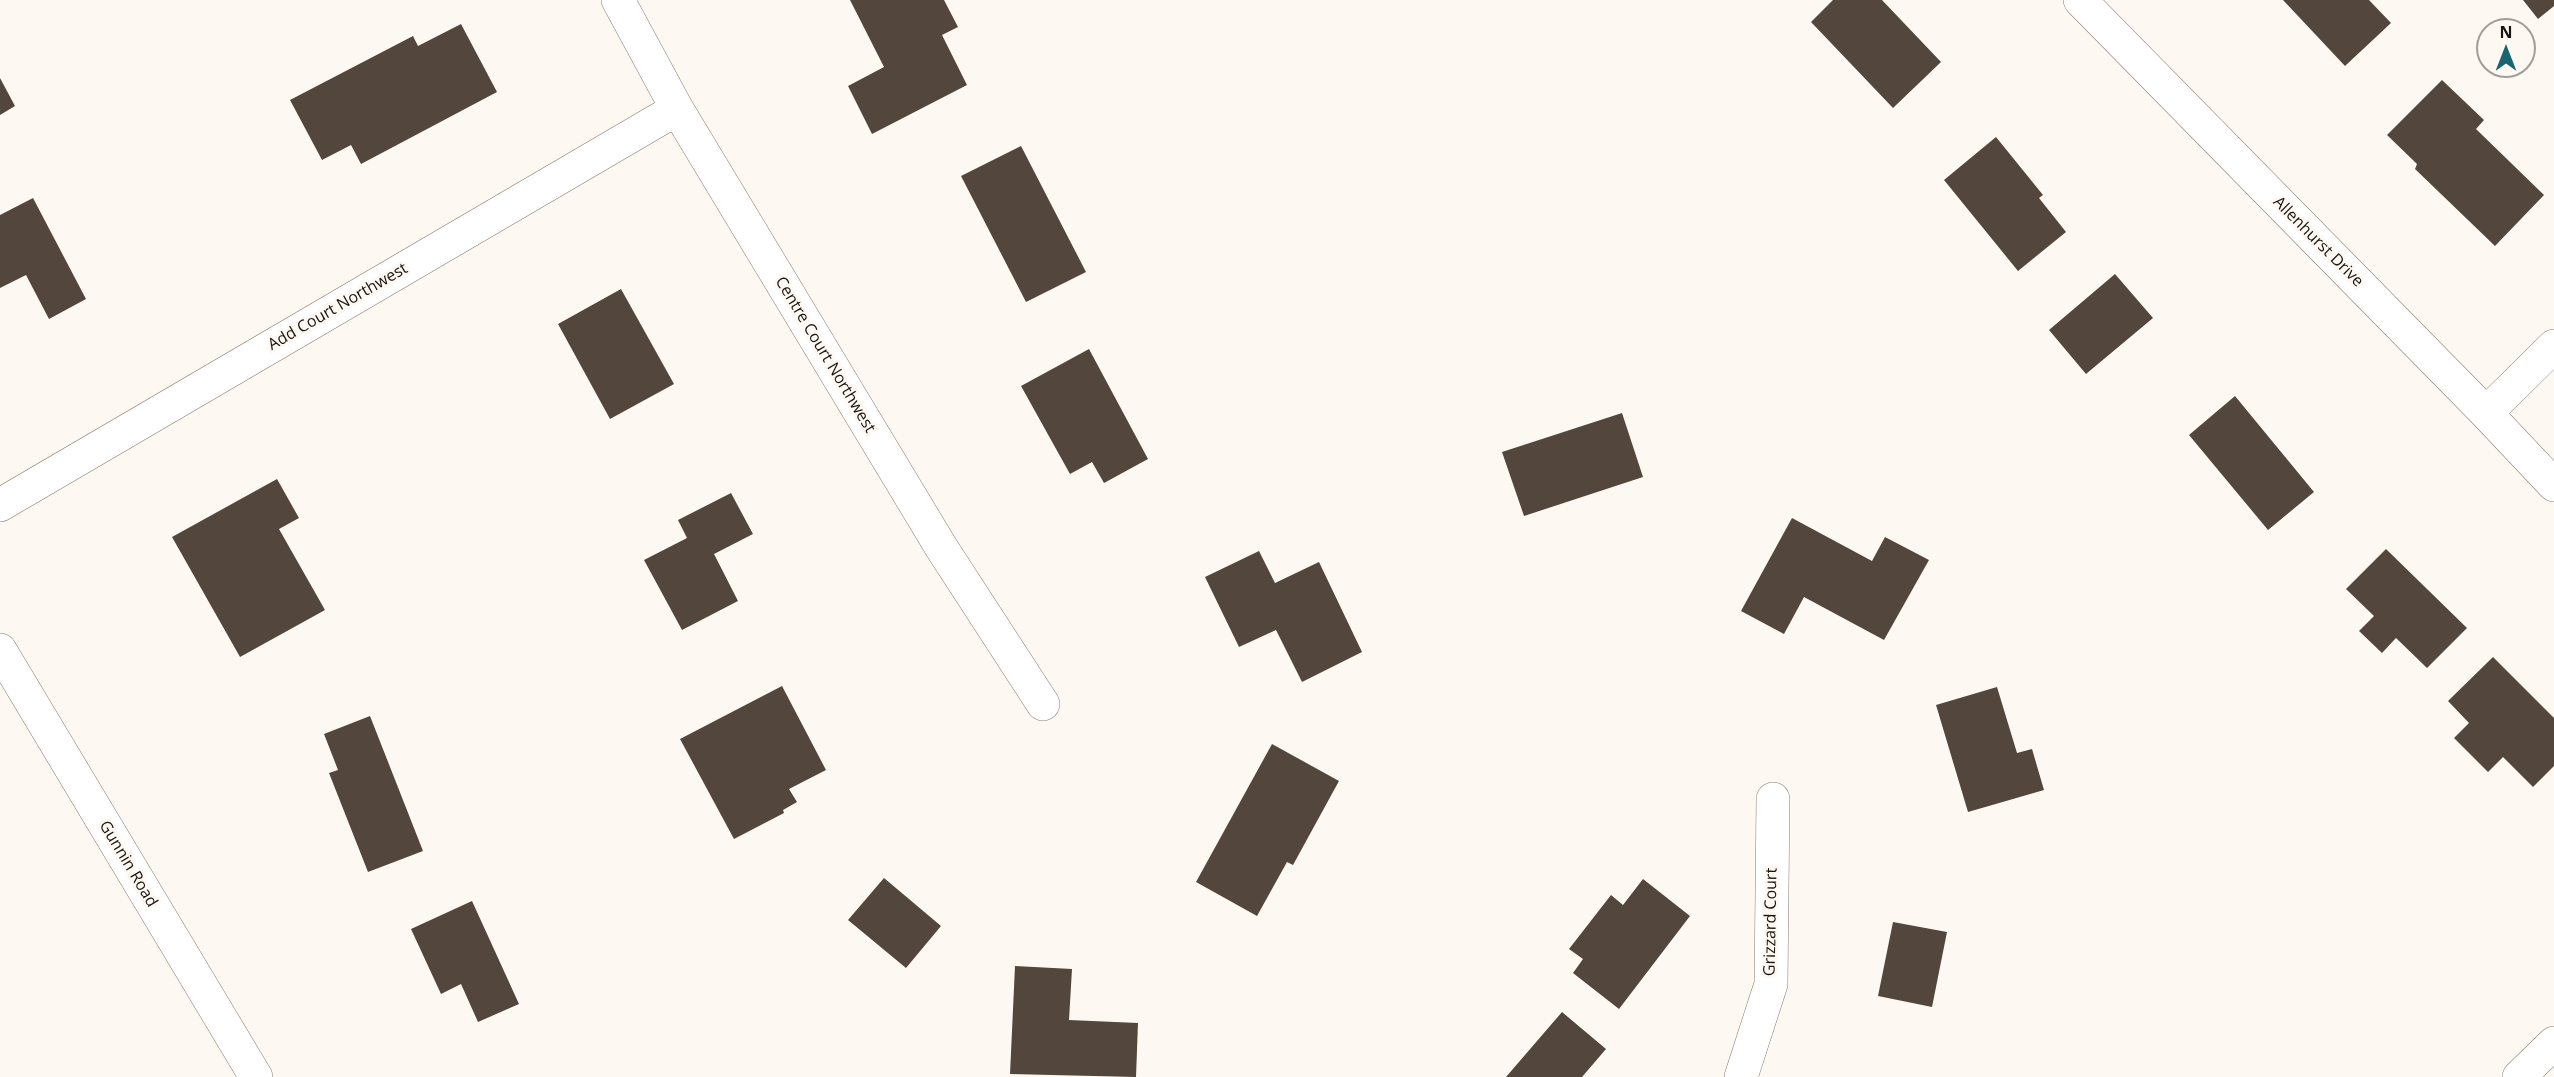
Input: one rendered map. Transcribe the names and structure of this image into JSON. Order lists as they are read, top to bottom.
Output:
{
  "streets": {
    "street": [
      "Allenhurst Drive",
      "Add Court Northwest",
      "Centre Court Northwest",
      "Gunnin Road",
      "Grizzard Court"
    ]
  },
  "crossings": [
    ["Add Court Northwest", "Centre Court Northwest"]
  ],
  "north": "top"
}
